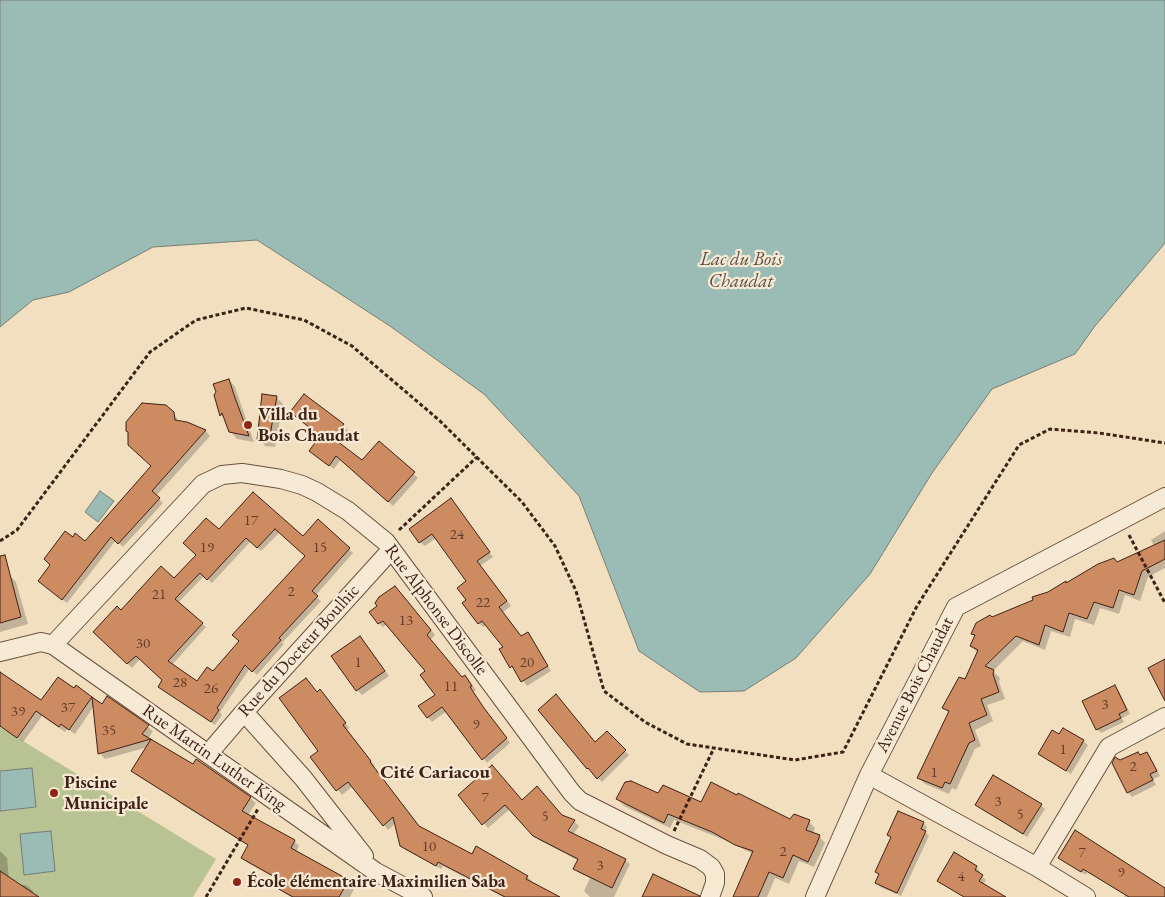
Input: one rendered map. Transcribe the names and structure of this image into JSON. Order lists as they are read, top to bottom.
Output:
{
  "streets": {
    "street": [
      "Rue Alphonse Discolle",
      "Rue du Docteur Boulhic",
      "Avenue Bois Chaudat",
      "Rue Martin Luther King"
    ]
  },
  "crossings": [
    ["Rue Alphonse Discolle", "Rue du Docteur Boulhic"],
    ["Rue Alphonse Discolle", "Rue Martin Luther King"],
    ["Rue du Docteur Boulhic", "Rue Martin Luther King"]
  ],
  "districts": ["Cité Cariacou"],
  "water": ["Lac du Bois Chaudat"],
  "places": ["Villa du Bois Chaudat", "Piscine Municipale", "École élémentaire Maximilien Saba"],
  "house_numbers": [
    "17",
    "24",
    "19",
    "15",
    "2",
    "21",
    "22",
    "13",
    "30",
    "1",
    "20",
    "28",
    "11",
    "26",
    "3",
    "37",
    "39",
    "9",
    "35",
    "1",
    "2",
    "1",
    "7",
    "3",
    "5",
    "5",
    "10",
    "2",
    "7",
    "3",
    "9",
    "4"
  ]
}
